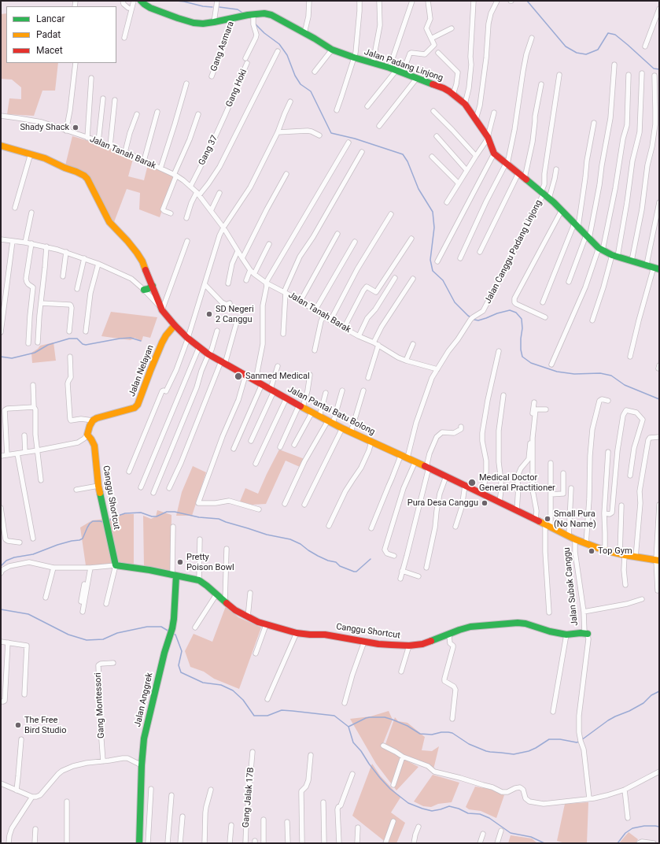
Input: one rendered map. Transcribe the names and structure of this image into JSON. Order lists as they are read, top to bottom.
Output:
{
  "streets": {
    "street": [
      "Gang Asmara",
      "Jalan Padang Linjong",
      "Gang Hoki",
      "Gang 37",
      "Jalan Tanah Barak",
      "Jalan Canggu Padang Linjong",
      "Jalan Nelayan",
      "Jalan Pantai Batu Bolong",
      "Canggu Shortcut",
      "Jalan Subak Canggu",
      "Jalan Anggrek",
      "Gang Montessori",
      "Gang Jalak 17B"
    ]
  },
  "crossings": [
    ["Gang Asmara", "Jalan Padang Linjong"],
    ["Jalan Padang Linjong", "Gang Hoki"],
    ["Jalan Padang Linjong", "Jalan Canggu Padang Linjong"],
    ["Gang Hoki", "Gang 37"],
    ["Gang 37", "Jalan Tanah Barak"],
    ["Jalan Tanah Barak", "Jalan Canggu Padang Linjong"],
    ["Jalan Canggu Padang Linjong", "Jalan Pantai Batu Bolong"],
    ["Jalan Nelayan", "Jalan Pantai Batu Bolong"],
    ["Jalan Pantai Batu Bolong", "Jalan Subak Canggu"],
    ["Canggu Shortcut", "Jalan Subak Canggu"],
    ["Canggu Shortcut", "Jalan Anggrek"]
  ],
  "places": [
    "Shady Shack",
    "SD Negeri 2 Canggu",
    "Sanmed Medical",
    "Medical Doctor General Practitioner",
    "Pura Desa Canggu",
    "Small Pura (No Name)",
    "Top Gym",
    "Pretty Poison Bowl",
    "The Free Bird Studio"
  ],
  "legend": ["Lancar", "Padat", "Macet"]
}
